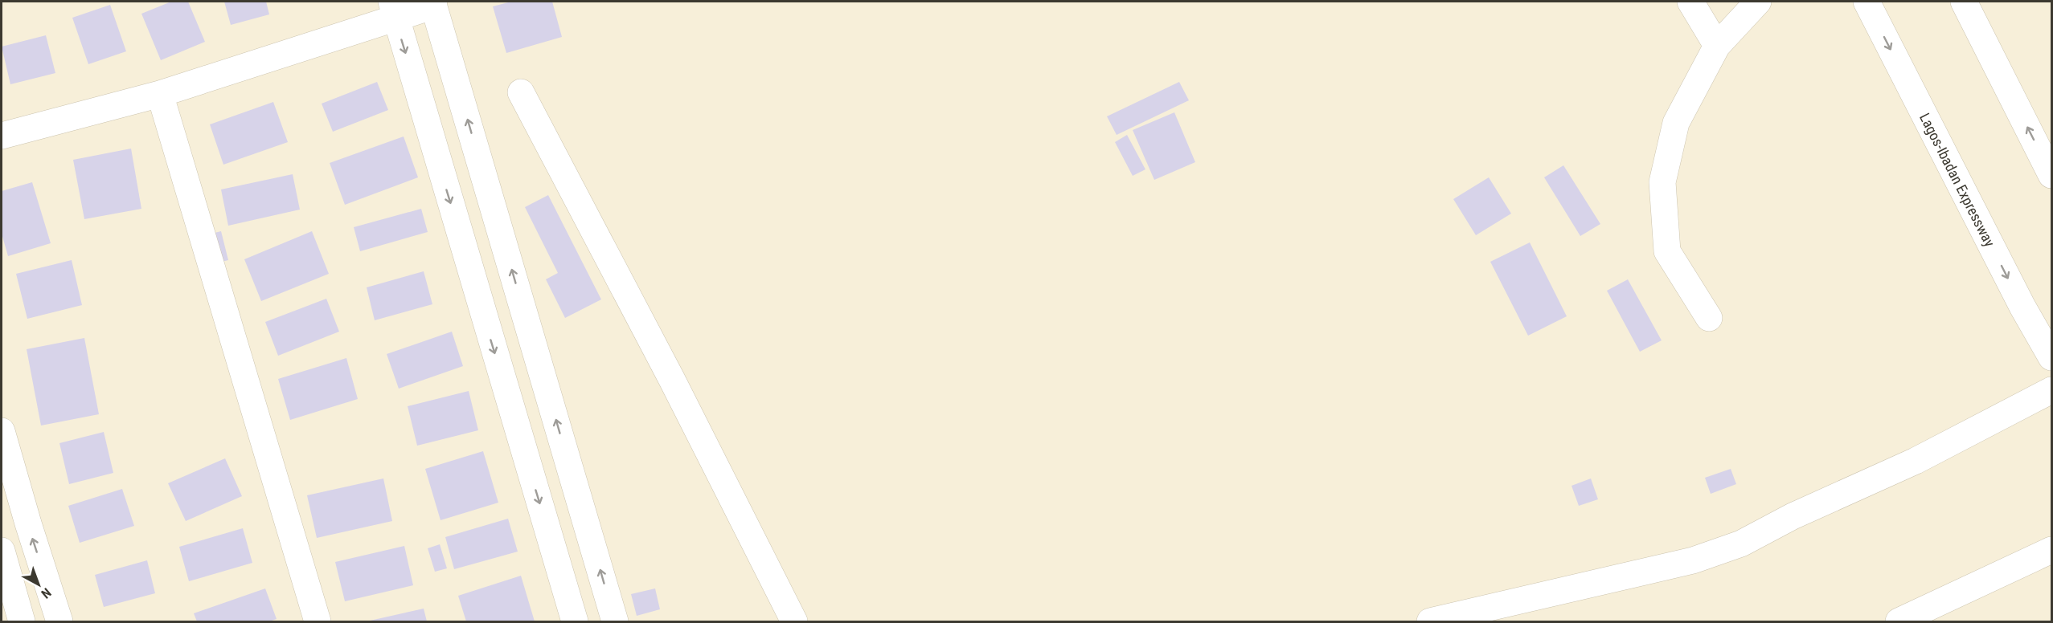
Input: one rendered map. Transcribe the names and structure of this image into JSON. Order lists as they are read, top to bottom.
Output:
{
  "streets": {
    "main road": ["Lagos-Ibadan Expressway"]
  },
  "north": "bottom right"
}
